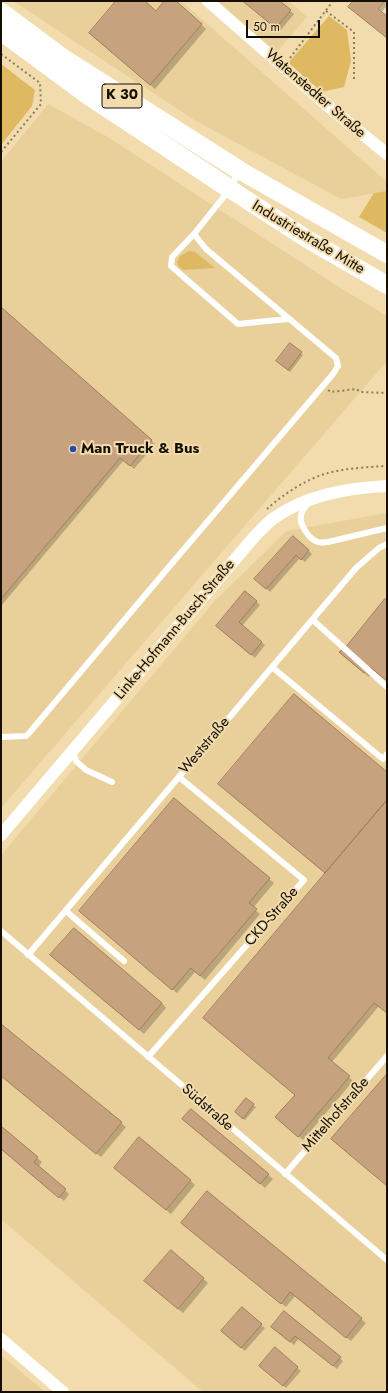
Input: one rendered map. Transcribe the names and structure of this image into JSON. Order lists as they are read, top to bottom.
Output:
{
  "streets": {
    "highway": ["K 30", "Industriestraße Mitte"],
    "street": ["Watenstedter Straße", "Linke-Hofmann-Busch-Straße"],
    "lane": [
      "Weststraße",
      "CKD-Straße",
      "Südstraße",
      "Mittelhofstraße"
    ]
  },
  "crossings": [
    ["Weststraße", "CKD-Straße"],
    ["Weststraße", "Südstraße"],
    ["CKD-Straße", "Südstraße"],
    ["Südstraße", "Mittelhofstraße"]
  ],
  "places": ["Man Truck & Bus"],
  "scale_bar": "50 m"
}
